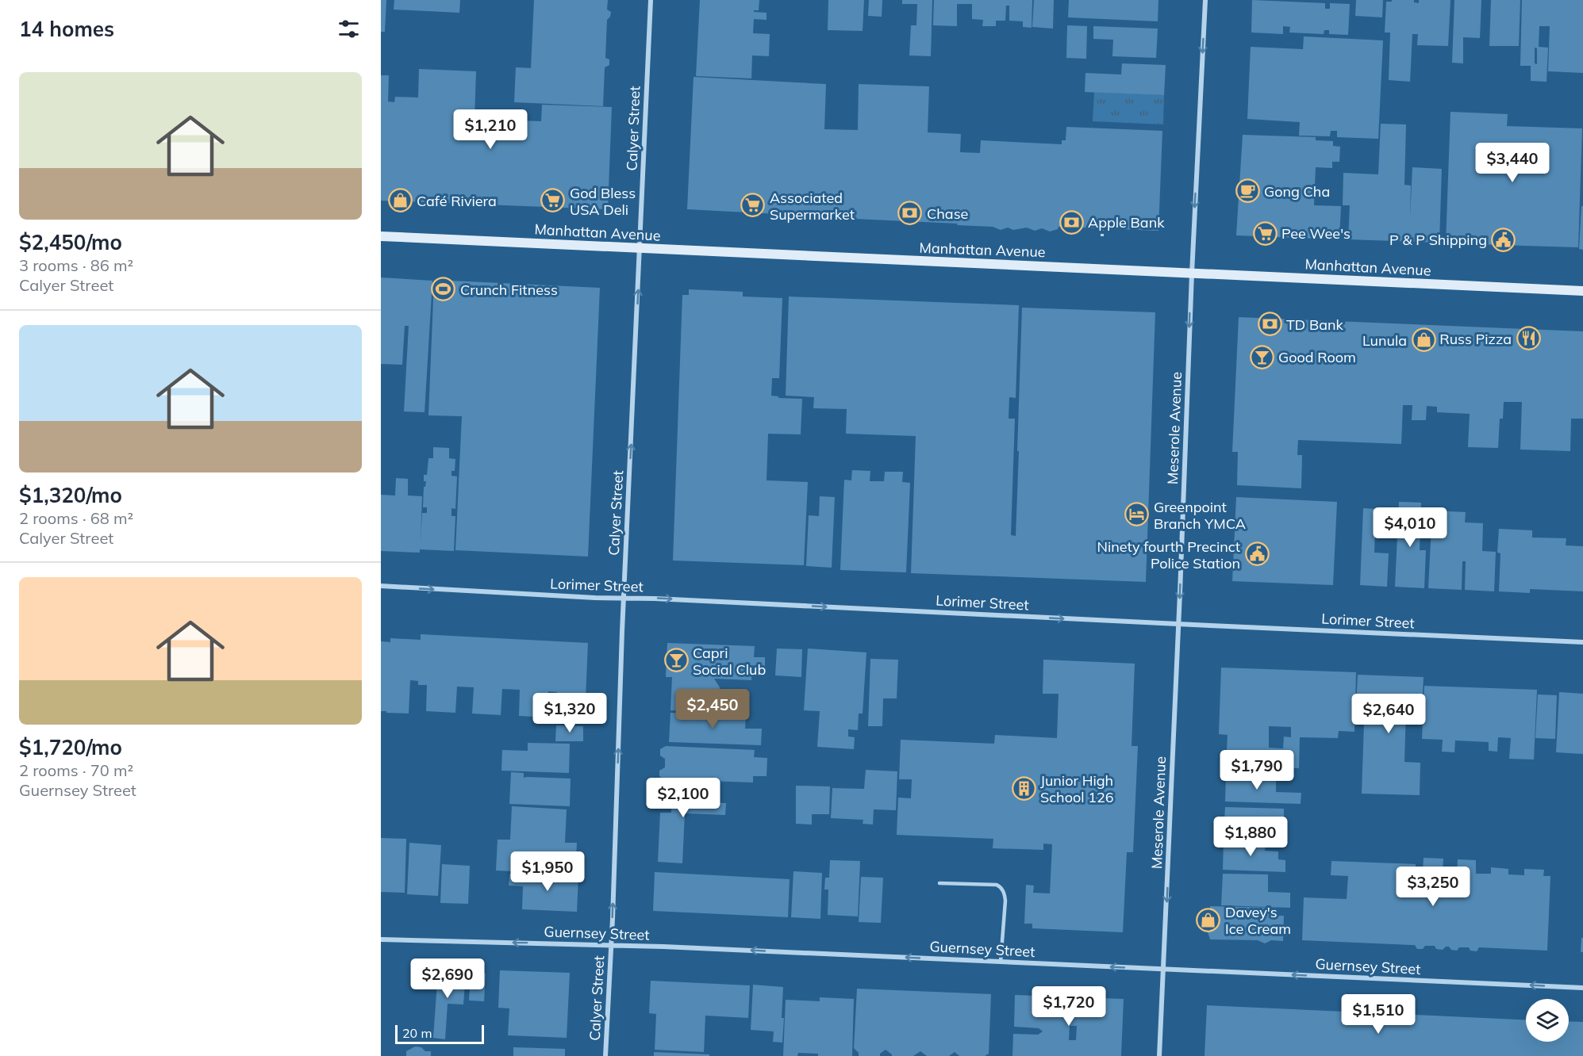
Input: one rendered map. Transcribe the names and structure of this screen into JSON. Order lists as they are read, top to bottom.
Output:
{
  "streets": {
    "street": [
      "Calyer Street",
      "Manhattan Avenue",
      "Meserole Avenue",
      "Lorimer Street",
      "Guernsey Street"
    ]
  },
  "crossings": [
    ["Calyer Street", "Manhattan Avenue"],
    ["Calyer Street", "Lorimer Street"],
    ["Calyer Street", "Guernsey Street"],
    ["Manhattan Avenue", "Meserole Avenue"],
    ["Meserole Avenue", "Lorimer Street"],
    ["Meserole Avenue", "Guernsey Street"]
  ],
  "one_way": [
    "Calyer Street",
    "Meserole Avenue",
    "Lorimer Street",
    "Guernsey Street"
  ],
  "places": {
    "cafe": ["Gong Cha"],
    "shop": ["Café Riviera", "Lunula", "Davey's Ice Cream"],
    "supermarket": ["God Bless USA Deli", "Associated Supermarket", "Pee Wee's"],
    "bank": ["Chase", "Apple Bank", "TD Bank"],
    "public building": ["P & P Shipping", "Ninety fourth Precinct Police Station"],
    "sports": ["Crunch Fitness"],
    "restaurant": ["Russ Pizza"],
    "bar": ["Good Room", "Capri Social Club"],
    "hotel": ["Greenpoint Branch YMCA"],
    "building": ["Junior High School 126"]
  },
  "scale_bar": "20 m",
  "page": {
    "heading": "14 homes",
    "list": [
      {
        "name": "$2,450/mo",
        "note": "3 rooms · 86 m² · Calyer Street"
      },
      {
        "name": "$1,320/mo",
        "note": "2 rooms · 68 m² · Calyer Street"
      },
      {
        "name": "$1,720/mo",
        "note": "2 rooms · 70 m² · Guernsey Street"
      }
    ],
    "price": [
      "$1,210",
      "$3,440",
      "$4,010",
      "$2,450",
      "$1,320",
      "$2,640",
      "$1,790",
      "$2,100",
      "$1,880",
      "$1,950",
      "$3,250",
      "$2,690",
      "$1,720",
      "$1,510"
    ],
    "scale": "20 m"
  }
}
